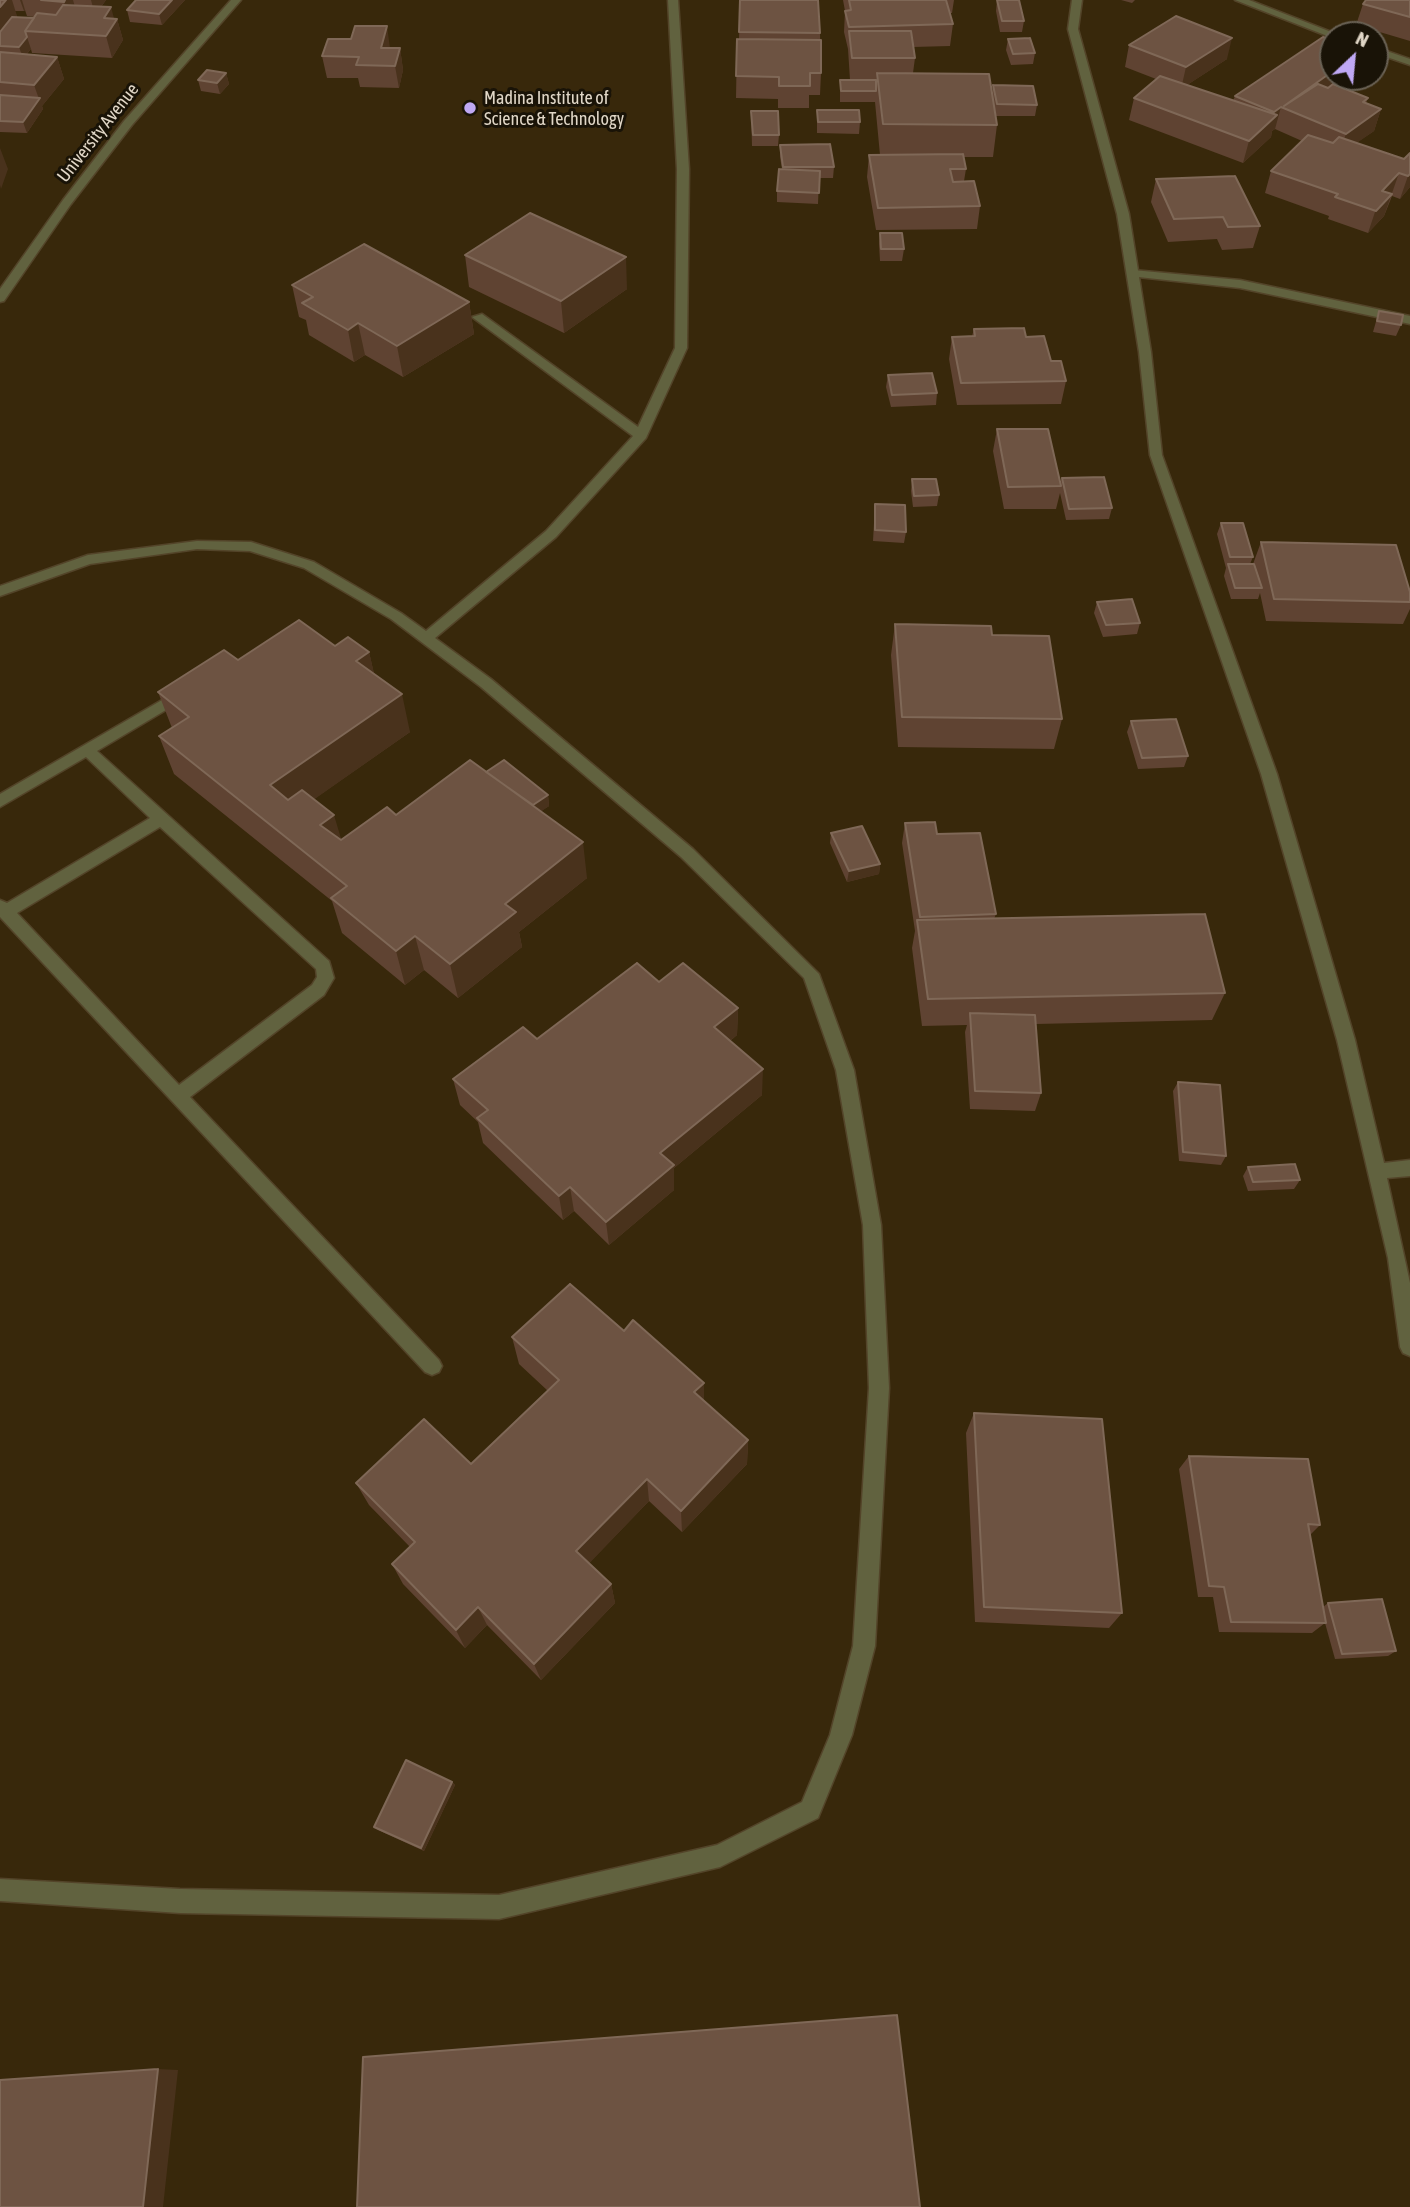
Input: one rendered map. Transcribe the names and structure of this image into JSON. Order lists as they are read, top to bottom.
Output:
{
  "streets": {
    "street": ["University Avenue"]
  },
  "places": ["Madina Institute of Science & Technology"],
  "north": "top right"
}
